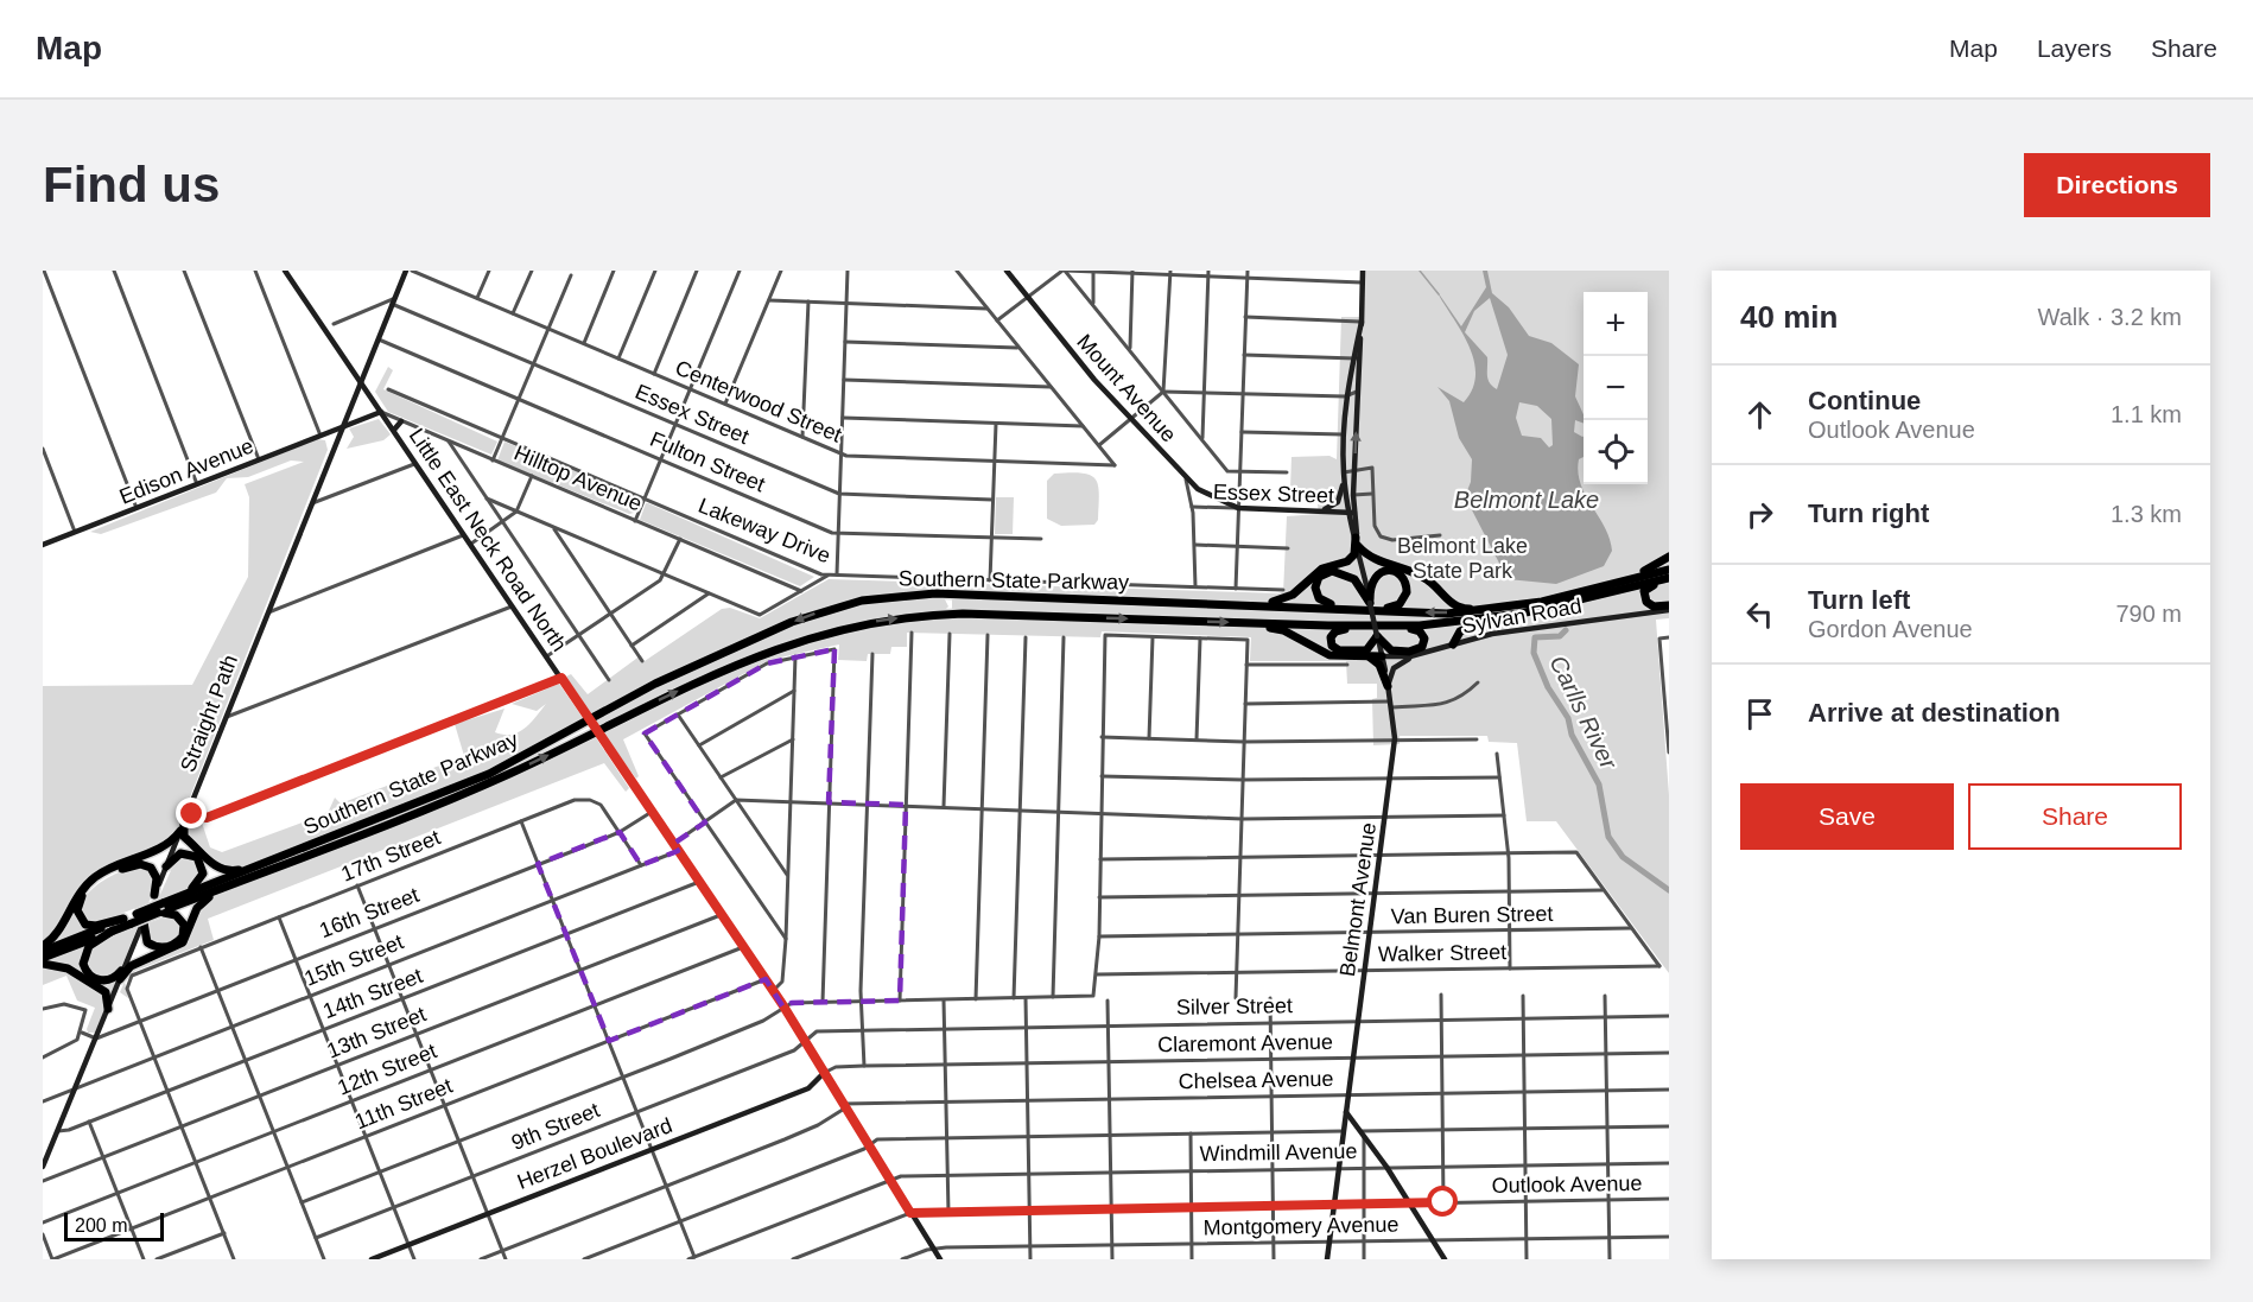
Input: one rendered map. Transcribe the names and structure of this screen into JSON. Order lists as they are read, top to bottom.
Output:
{
  "streets": {
    "highway": ["Southern State Parkway"],
    "main road": [
      "Mount Avenue",
      "Essex Street",
      "Edison Avenue",
      "Little East Neck Road North",
      "Sylvan Road",
      "Straight Path",
      "Belmont Avenue",
      "Herzel Boulevard"
    ],
    "street": [
      "Centerwood Street",
      "Fulton Street",
      "Hilltop Avenue",
      "Lakeway Drive",
      "17th Street",
      "16th Street",
      "Van Buren Street",
      "Walker Street",
      "15th Street",
      "14th Street",
      "Silver Street",
      "13th Street",
      "Claremont Avenue",
      "12th Street",
      "Chelsea Avenue",
      "11th Street",
      "9th Street",
      "Windmill Avenue",
      "Outlook Avenue",
      "Montgomery Avenue"
    ]
  },
  "crossings": [
    ["Mount Avenue", "Essex Street"],
    ["Essex Street", "Straight Path"],
    ["Essex Street", "Belmont Avenue"],
    ["Fulton Street", "Straight Path"],
    ["Edison Avenue", "Straight Path"],
    ["Hilltop Avenue", "Little East Neck Road North"],
    ["Little East Neck Road North", "Straight Path"],
    ["Little East Neck Road North", "16th Street"],
    ["Little East Neck Road North", "15th Street"],
    ["Little East Neck Road North", "14th Street"],
    ["Little East Neck Road North", "Silver Street"],
    ["Little East Neck Road North", "13th Street"],
    ["Little East Neck Road North", "Claremont Avenue"],
    ["Little East Neck Road North", "12th Street"],
    ["Little East Neck Road North", "Chelsea Avenue"],
    ["Little East Neck Road North", "11th Street"],
    ["Little East Neck Road North", "9th Street"],
    ["Little East Neck Road North", "Windmill Avenue"],
    ["Little East Neck Road North", "Herzel Boulevard"],
    ["Little East Neck Road North", "Outlook Avenue"],
    ["Little East Neck Road North", "Montgomery Avenue"],
    ["Southern State Parkway", "Belmont Avenue"],
    ["Sylvan Road", "Belmont Avenue"],
    ["Straight Path", "17th Street"],
    ["Straight Path", "16th Street"],
    ["Straight Path", "15th Street"],
    ["Straight Path", "14th Street"],
    ["17th Street", "16th Street"],
    ["17th Street", "15th Street"],
    ["Belmont Avenue", "Van Buren Street"],
    ["Belmont Avenue", "Walker Street"],
    ["Belmont Avenue", "Silver Street"],
    ["Belmont Avenue", "Claremont Avenue"],
    ["Belmont Avenue", "Chelsea Avenue"],
    ["Belmont Avenue", "Windmill Avenue"],
    ["Belmont Avenue", "Outlook Avenue"],
    ["Belmont Avenue", "Montgomery Avenue"],
    ["Van Buren Street", "Walker Street"],
    ["Silver Street", "9th Street"],
    ["Claremont Avenue", "Herzel Boulevard"]
  ],
  "water": ["Belmont Lake", "Carlls River"],
  "parks": ["Belmont Lake State Park"],
  "scale_bar": "200 m",
  "page": {
    "header": "Map",
    "nav": ["Map", "Layers", "Share"],
    "buttons": [
      "Directions",
      ["Save", "Share"]
    ],
    "title": "Find us",
    "heading": ["40 min", "Walk · 3.2 km"],
    "map_buttons": ["+", "−"],
    "list": [
      ["Continue", "Outlook Avenue", "1.1 km"],
      ["Turn right", "1.3 km"],
      ["Turn left", "Gordon Avenue", "790 m"],
      "Arrive at destination"
    ],
    "scale": "200 m"
  }
}
